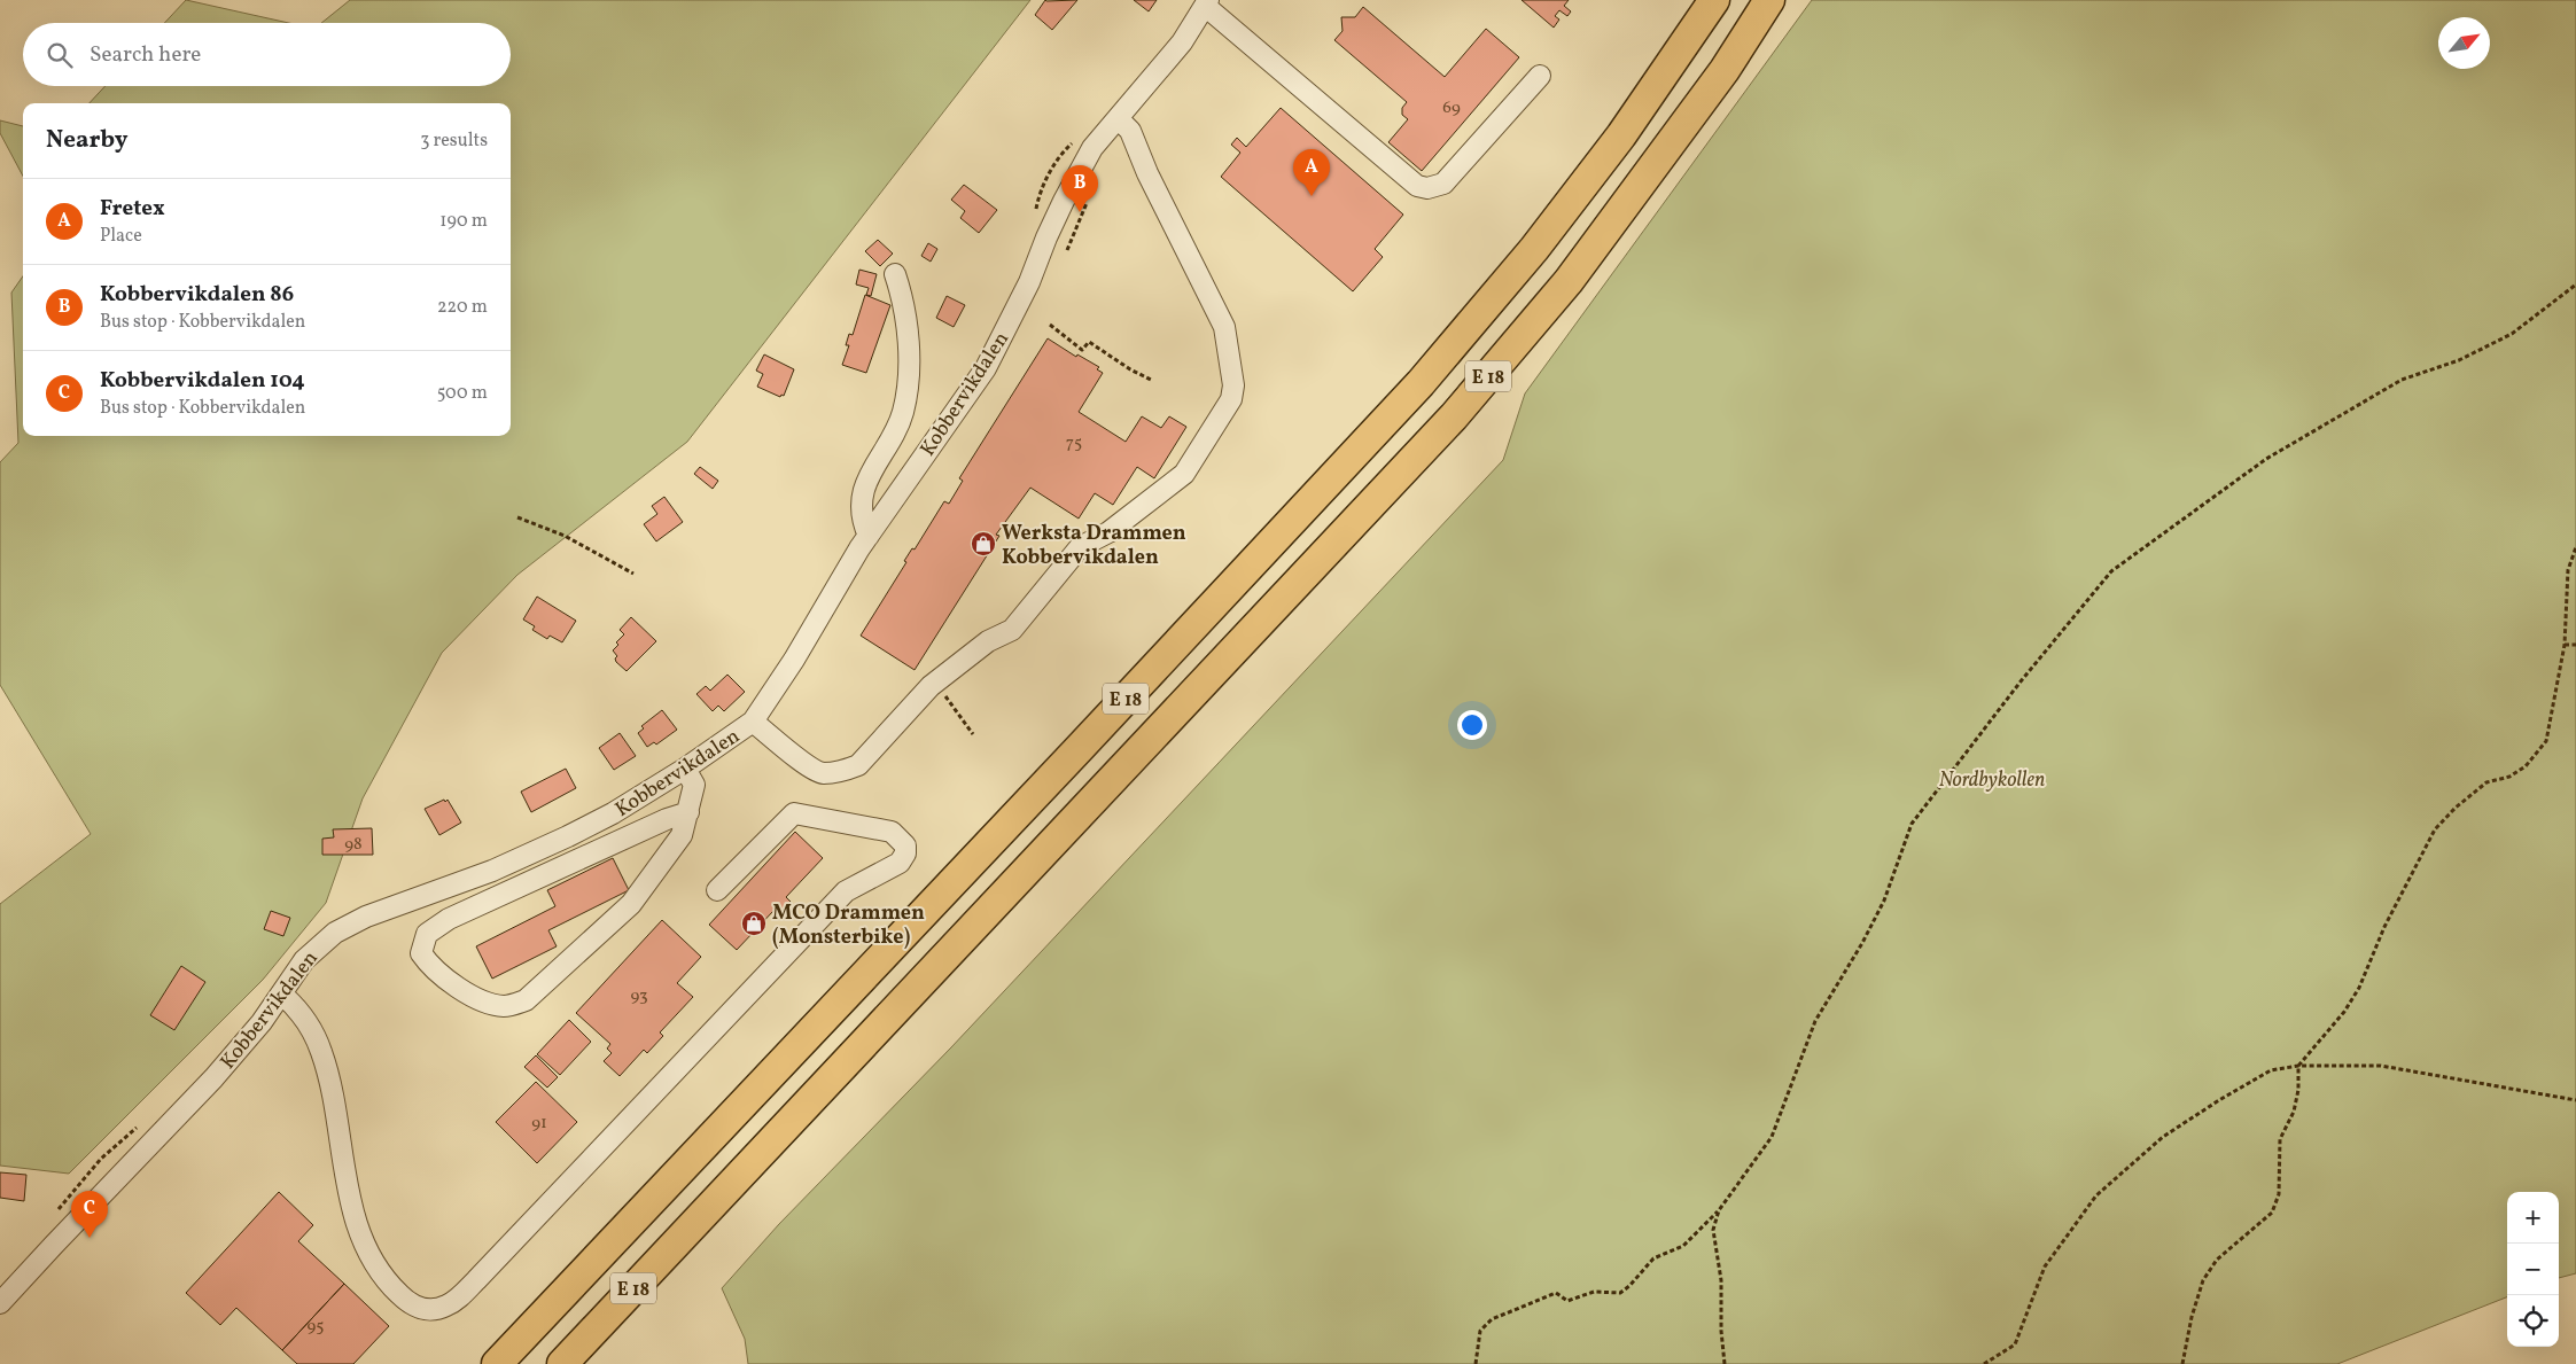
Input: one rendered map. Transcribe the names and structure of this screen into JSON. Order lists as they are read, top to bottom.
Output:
{
  "streets": {
    "highway": ["E 18"],
    "street": ["Kobbervikdalen"]
  },
  "parks": ["Nordbykollen"],
  "places": {
    "shop": ["Werksta Drammen Kobbervikdalen", "MCO Drammen (Monsterbike)"]
  },
  "house_numbers": [
    "69",
    "75",
    "98",
    "93",
    "91",
    "95"
  ],
  "north": "top right",
  "page": {
    "search": "Search here",
    "heading": ["Nearby", "3 results"],
    "pins": ["A", "B", "C"],
    "list": [
      {
        "mark": "A",
        "name": "Fretex",
        "note": "Place",
        "value": "190 m"
      },
      {
        "mark": "B",
        "name": "Kobbervikdalen 86",
        "note": "Bus stop · Kobbervikdalen",
        "value": "220 m"
      },
      {
        "mark": "C",
        "name": "Kobbervikdalen 104",
        "note": "Bus stop · Kobbervikdalen",
        "value": "500 m"
      }
    ],
    "map_buttons": ["+", "−"]
  }
}
